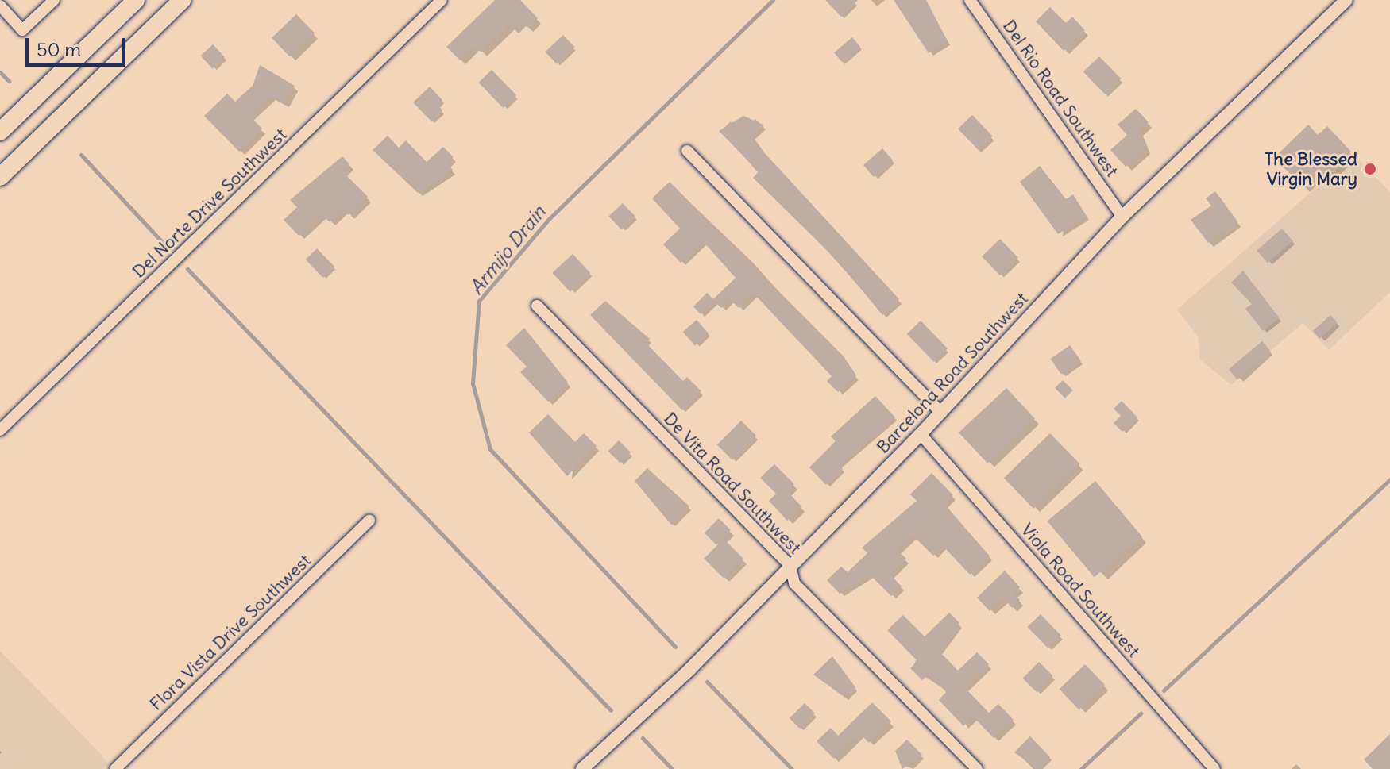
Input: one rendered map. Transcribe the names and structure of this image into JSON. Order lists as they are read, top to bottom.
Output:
{
  "streets": {
    "street": [
      "Del Rio Road Southwest",
      "Del Norte Drive Southwest",
      "Barcelona Road Southwest",
      "De Vita Road Southwest",
      "Viola Road Southwest",
      "Flora Vista Drive Southwest"
    ]
  },
  "crossings": [
    ["Del Rio Road Southwest", "Barcelona Road Southwest"],
    ["Barcelona Road Southwest", "De Vita Road Southwest"],
    ["Barcelona Road Southwest", "Viola Road Southwest"]
  ],
  "water": ["Armijo Drain"],
  "places": ["The Blessed Virgin Mary"],
  "scale_bar": "50 m"
}
